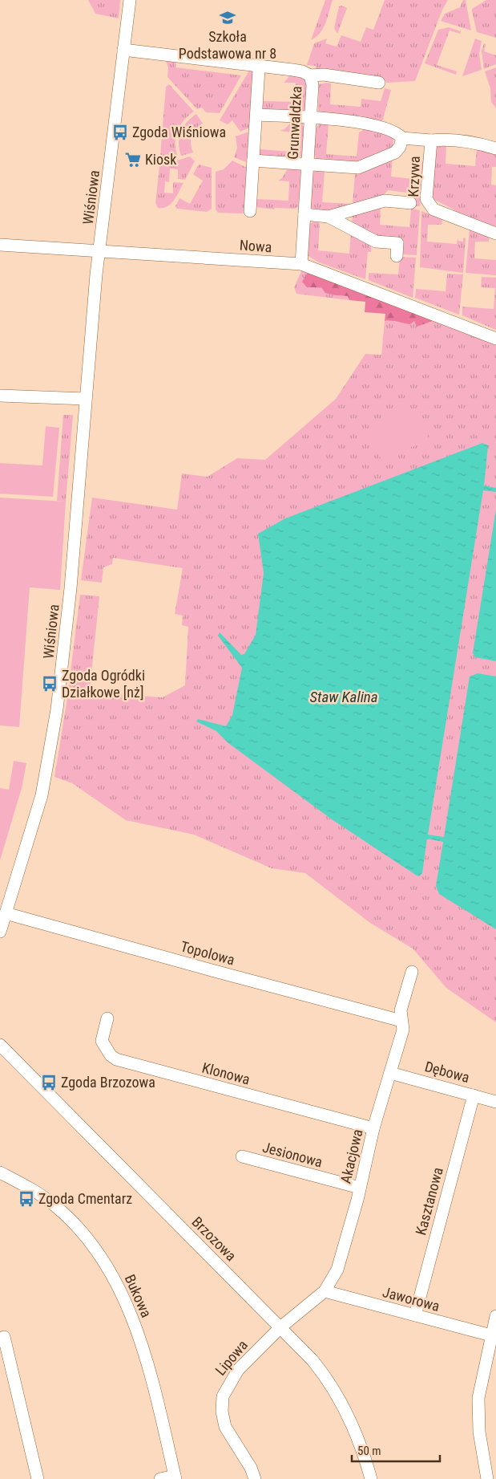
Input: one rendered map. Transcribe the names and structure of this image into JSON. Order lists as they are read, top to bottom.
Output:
{
  "streets": {
    "street": [
      "Grunwaldzka",
      "Krzywa",
      "Wiśniowa",
      "Nowa",
      "Topolowa",
      "Dębowa",
      "Klonowa",
      "Jesionowa",
      "Akacjowa",
      "Kasztanowa",
      "Brzozowa",
      "Bukowa",
      "Jaworowa",
      "Lipowa"
    ]
  },
  "crossings": [
    ["Grunwaldzka", "Wiśniowa"],
    ["Grunwaldzka", "Nowa"],
    ["Wiśniowa", "Nowa"],
    ["Wiśniowa", "Topolowa"],
    ["Topolowa", "Akacjowa"],
    ["Dębowa", "Akacjowa"],
    ["Dębowa", "Kasztanowa"],
    ["Klonowa", "Akacjowa"],
    ["Jesionowa", "Akacjowa"],
    ["Akacjowa", "Brzozowa"],
    ["Akacjowa", "Jaworowa"],
    ["Akacjowa", "Lipowa"],
    ["Kasztanowa", "Jaworowa"],
    ["Brzozowa", "Lipowa"]
  ],
  "water": ["Staw Kalina"],
  "places": {
    "school or university": ["Szkoła Podstawowa nr 8"],
    "bus stop": [
      "Zgoda Wiśniowa",
      "Zgoda Ogródki Działkowe [nż]",
      "Zgoda Brzozowa",
      "Zgoda Cmentarz"
    ],
    "supermarket": ["Kiosk"]
  },
  "scale_bar": "50 m"
}
